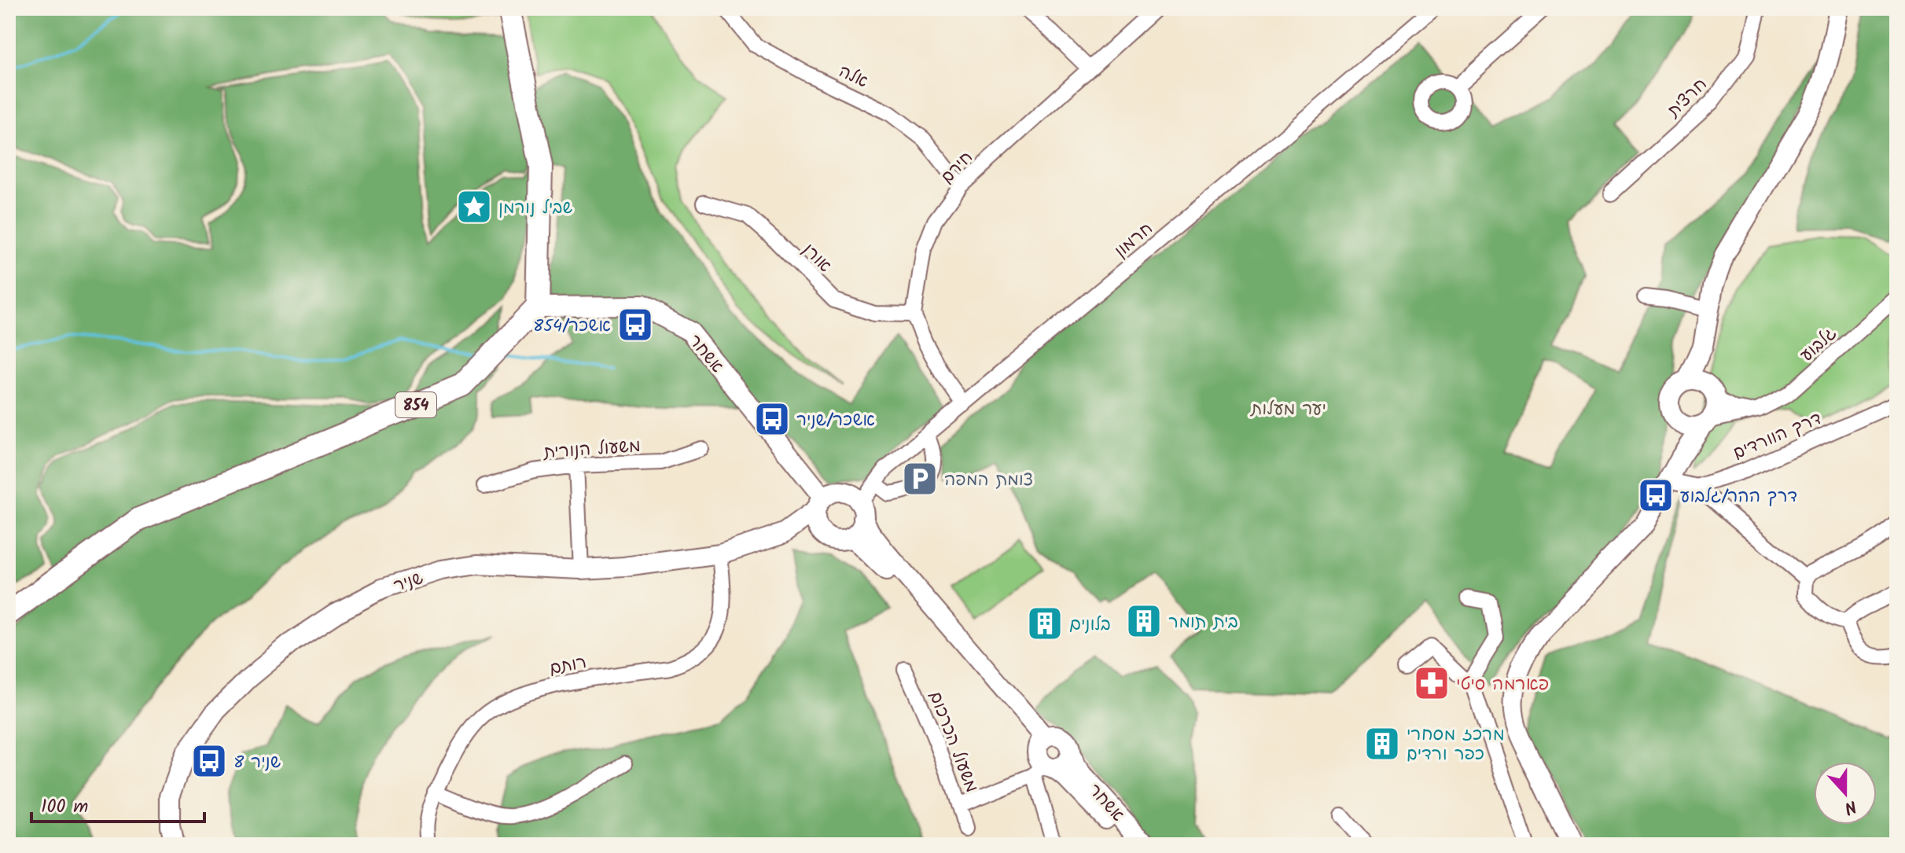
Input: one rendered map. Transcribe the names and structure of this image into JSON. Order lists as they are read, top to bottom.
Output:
{
  "streets": {
    "main road": ["אשחר", "854", "שניר"],
    "street": [
      "אלה",
      "חרצית",
      "חירם",
      "חרמון",
      "אורן",
      "גלבוע",
      "דרך הוורדים",
      "משעול הנורית",
      "רותם",
      "משעול הכרכום"
    ]
  },
  "crossings": [
    ["אלה", "חירם"],
    ["חירם", "אורן"],
    ["חרמון", "אשחר"],
    ["חרמון", "שניר"],
    ["אשחר", "854"],
    ["אשחר", "שניר"],
    ["שניר", "רותם"]
  ],
  "parks": ["יער מעלות"],
  "places": {
    "place": ["שביל נורמן"],
    "bus stop": [
      "אשכר/854",
      "אשכר/שניר",
      "דרך ההר/גלבוע",
      "שניר 8"
    ],
    "parking": ["צומת המפה"],
    "building": ["בית תומר", "בלונים", "מרכז מסחרי כפר ורדים"],
    "pharmacy": ["פארמה סיטי"]
  },
  "scale_bar": "100 m",
  "north": "bottom"
}
